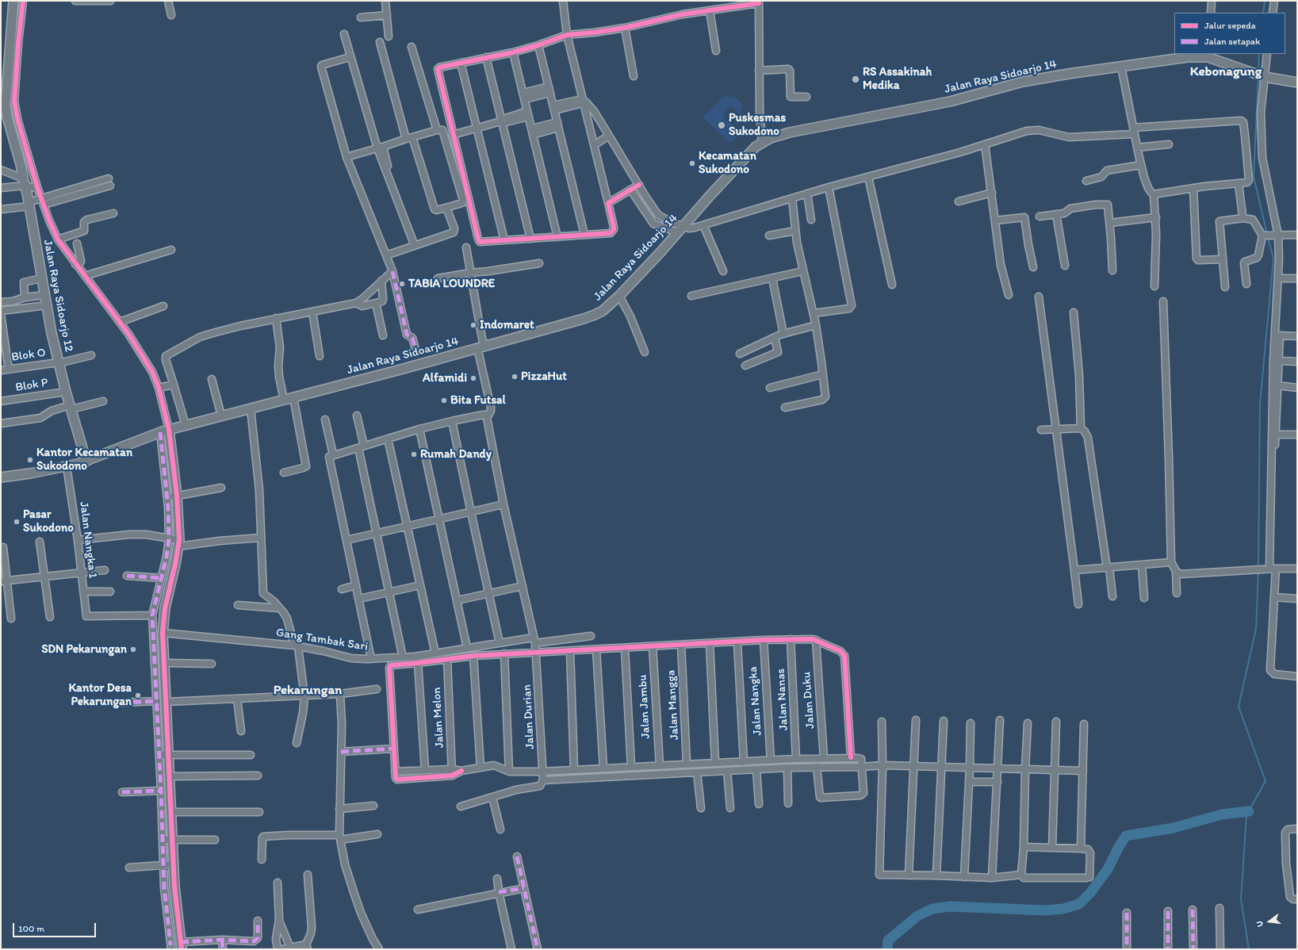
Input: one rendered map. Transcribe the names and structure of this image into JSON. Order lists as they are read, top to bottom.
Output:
{
  "streets": {
    "main road": ["Jalan Raya Sidoarjo 14", "Jalan Raya Sidoarjo 12"],
    "street": [
      "Blok O",
      "Blok P",
      "Jalan Nangka 1",
      "Gang Tambak Sari",
      "Jalan Nanas",
      "Jalan Duku",
      "Jalan Nangka",
      "Jalan Mangga",
      "Jalan Jambu",
      "Jalan Durian",
      "Jalan Melon"
    ]
  },
  "crossings": [
    ["Jalan Raya Sidoarjo 14", "Jalan Raya Sidoarjo 12"],
    ["Jalan Raya Sidoarjo 14", "Jalan Nangka 1"],
    ["Jalan Raya Sidoarjo 12", "Blok O"],
    ["Jalan Raya Sidoarjo 12", "Blok P"],
    ["Gang Tambak Sari", "Jalan Durian"]
  ],
  "districts": ["Kebonagung", "Pekarungan"],
  "places": [
    "RS Assakinah Medika",
    "Puskesmas Sukodono",
    "Kecamatan Sukodono",
    "TABIA LOUNDRE",
    "Indomaret",
    "PizzaHut",
    "Alfamidi",
    "Bita Futsal",
    "Rumah Dandy",
    "Kantor Kecamatan Sukodono",
    "Pasar Sukodono",
    "SDN Pekarungan",
    "Kantor Desa Pekarungan"
  ],
  "legend": ["Jalur sepeda", "Jalan setapak"],
  "scale_bar": "100 m",
  "north": "left"
}
